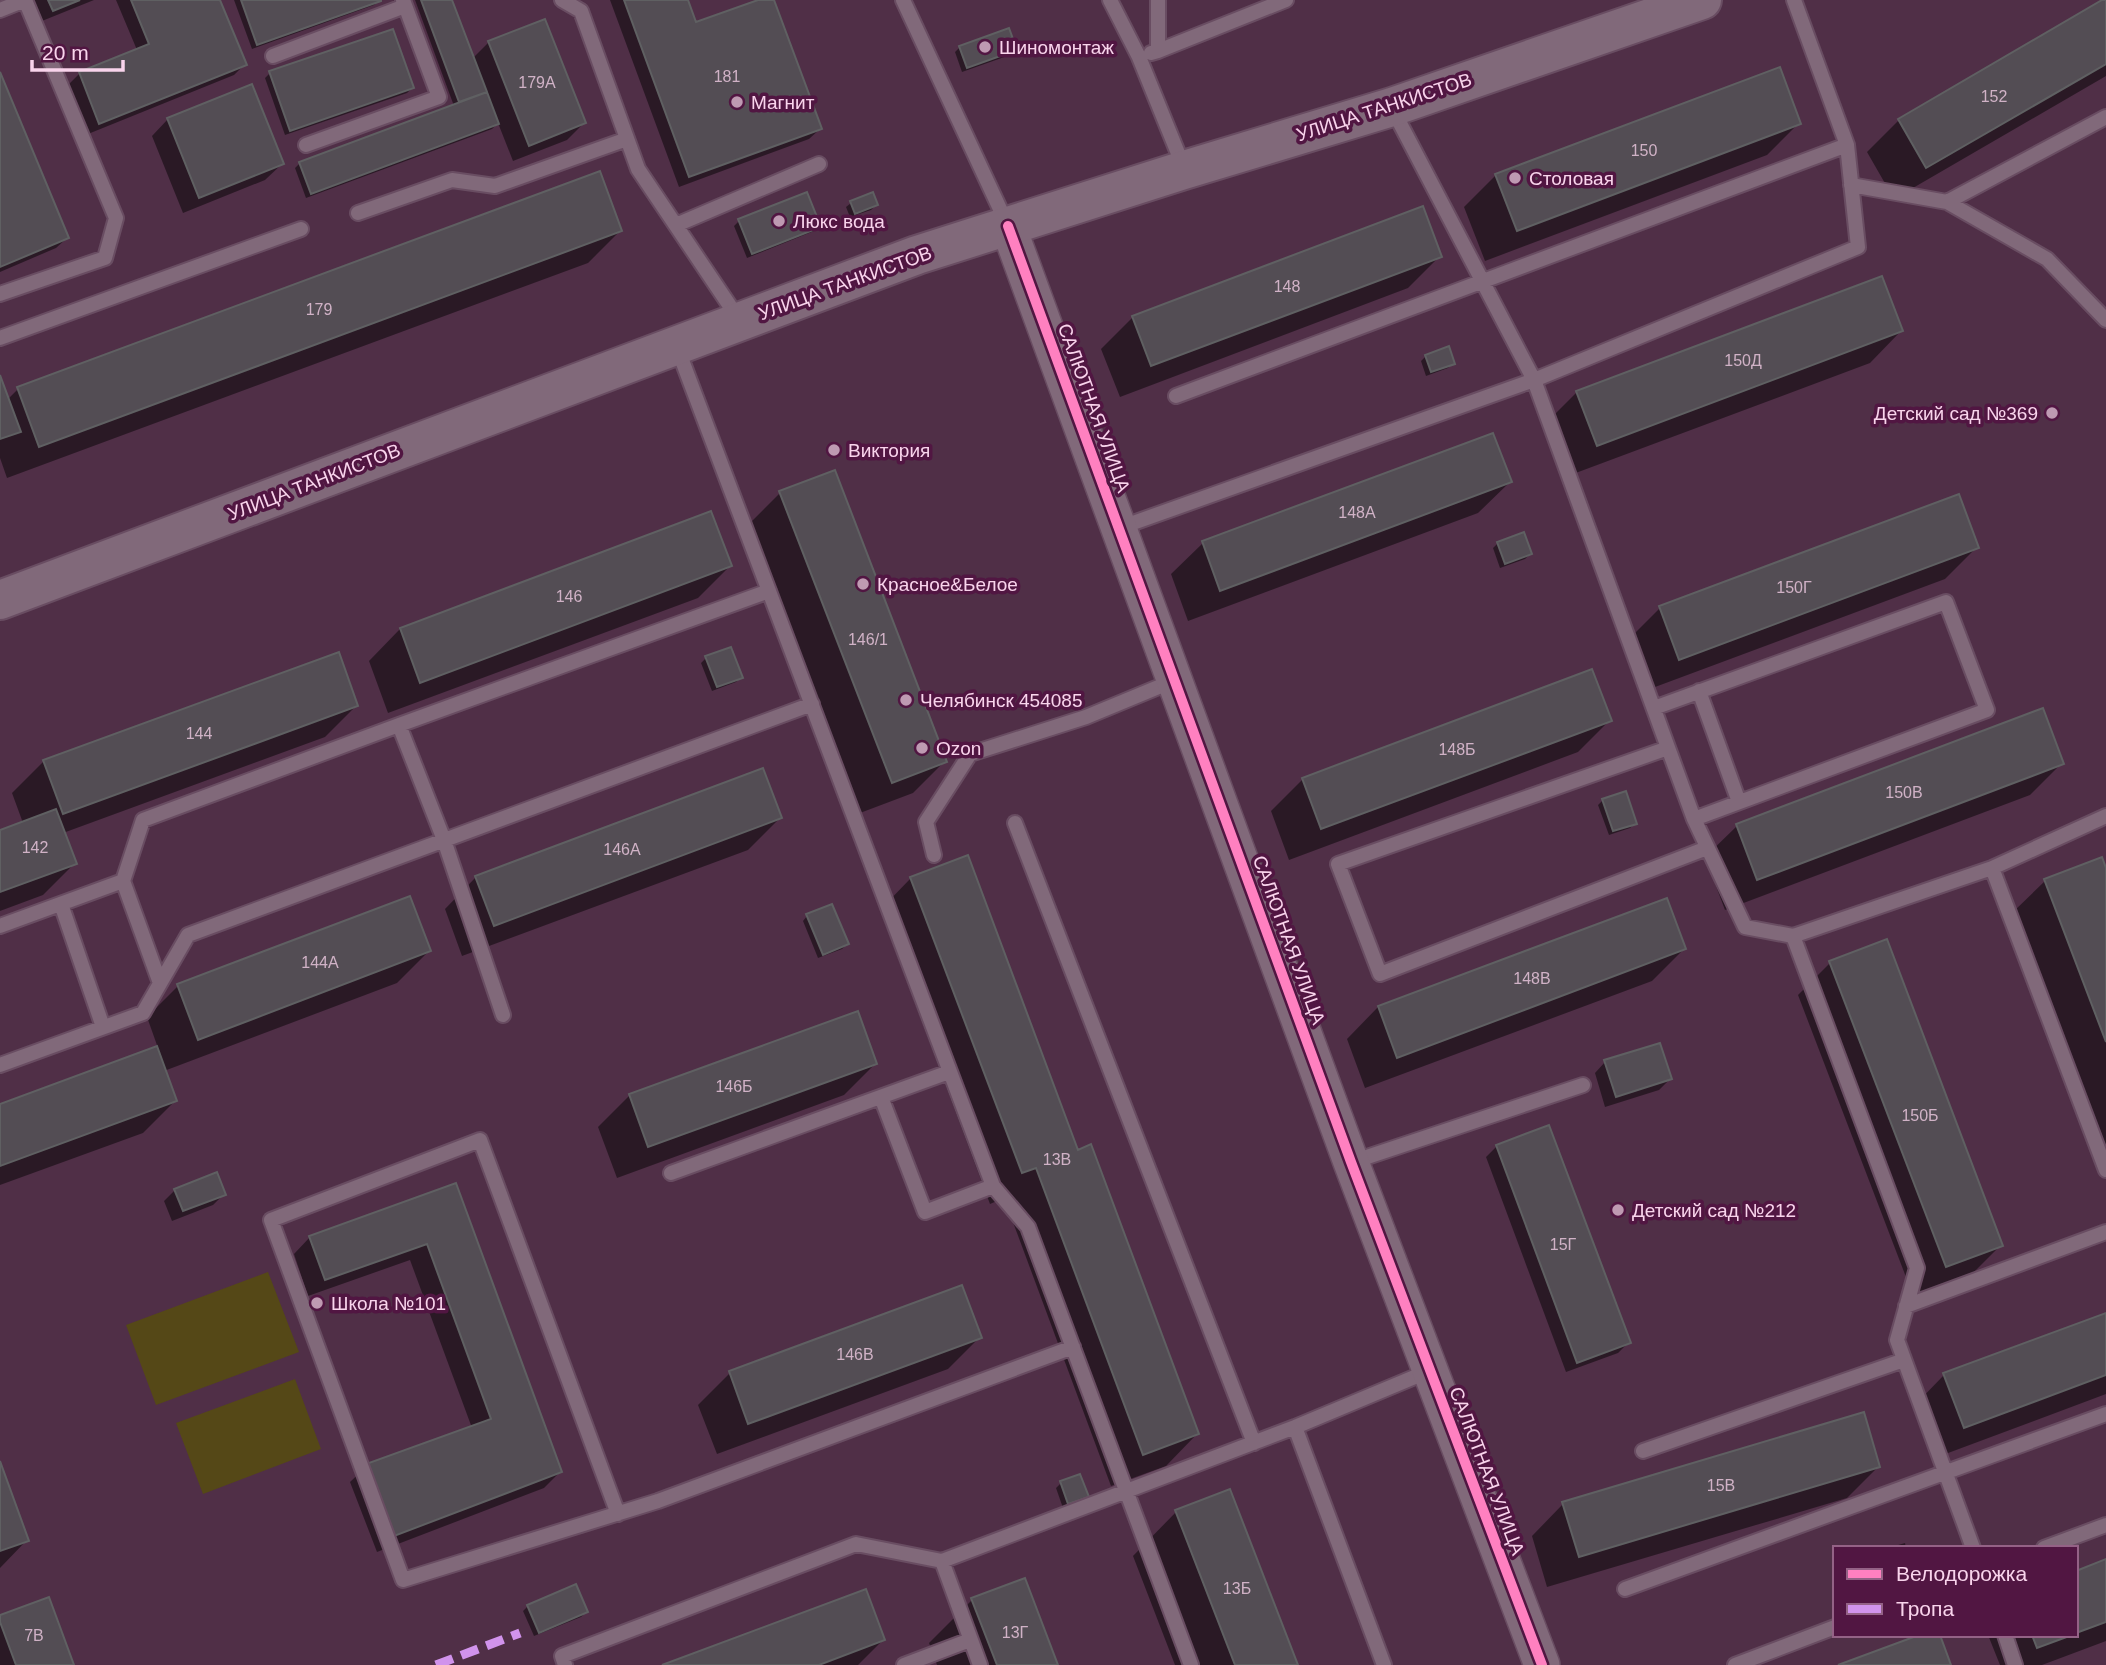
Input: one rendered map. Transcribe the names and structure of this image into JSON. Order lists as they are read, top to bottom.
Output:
{
  "streets": {
    "main road": ["УЛИЦА ТАНКИСТОВ"],
    "street": ["САЛЮТНАЯ УЛИЦА"]
  },
  "crossings": [
    ["УЛИЦА ТАНКИСТОВ", "САЛЮТНАЯ УЛИЦА"]
  ],
  "places": [
    "Шиномонтаж",
    "Магнит",
    "Столовая",
    "Люкс вода",
    "Детский сад №369",
    "Виктория",
    "Красное&Белое",
    "Челябинск 454085",
    "Ozon",
    "Детский сад №212",
    "Школа №101"
  ],
  "house_numbers": [
    "181",
    "179А",
    "152",
    "150",
    "148",
    "179",
    "150Д",
    "148А",
    "150Г",
    "146",
    "146/1",
    "144",
    "148Б",
    "150В",
    "142",
    "146А",
    "144А",
    "148В",
    "146Б",
    "150Б",
    "13В",
    "15Г",
    "146В",
    "15В",
    "13Б",
    "13Г",
    "7В"
  ],
  "legend": ["Велодорожка", "Тропа"],
  "scale_bar": "20 m"
}
